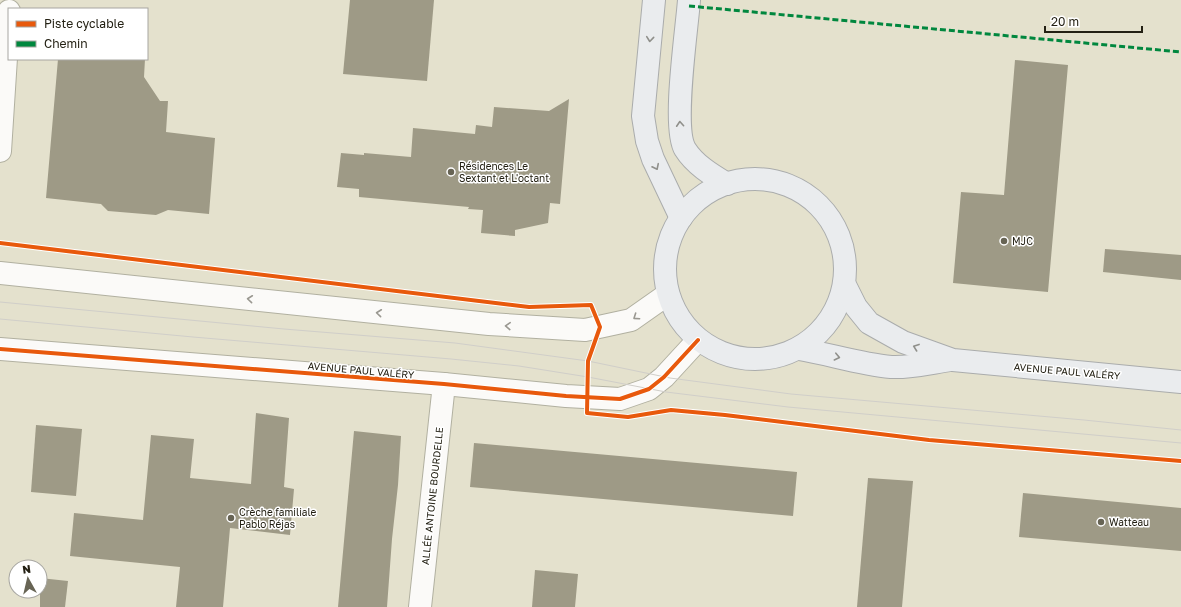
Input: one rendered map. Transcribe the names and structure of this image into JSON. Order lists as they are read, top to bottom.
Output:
{
  "streets": {
    "main road": ["AVENUE PAUL VALÉRY"],
    "street": ["ALLÉE ANTOINE BOURDELLE"]
  },
  "crossings": [
    ["AVENUE PAUL VALÉRY", "ALLÉE ANTOINE BOURDELLE"]
  ],
  "places": [
    "Résidences Le Sextant et L'octant",
    "MJC",
    "Crèche familiale Pablo Réjas",
    "Watteau"
  ],
  "legend": ["Piste cyclable", "Chemin"],
  "scale_bar": "20 m",
  "north": "top"
}
